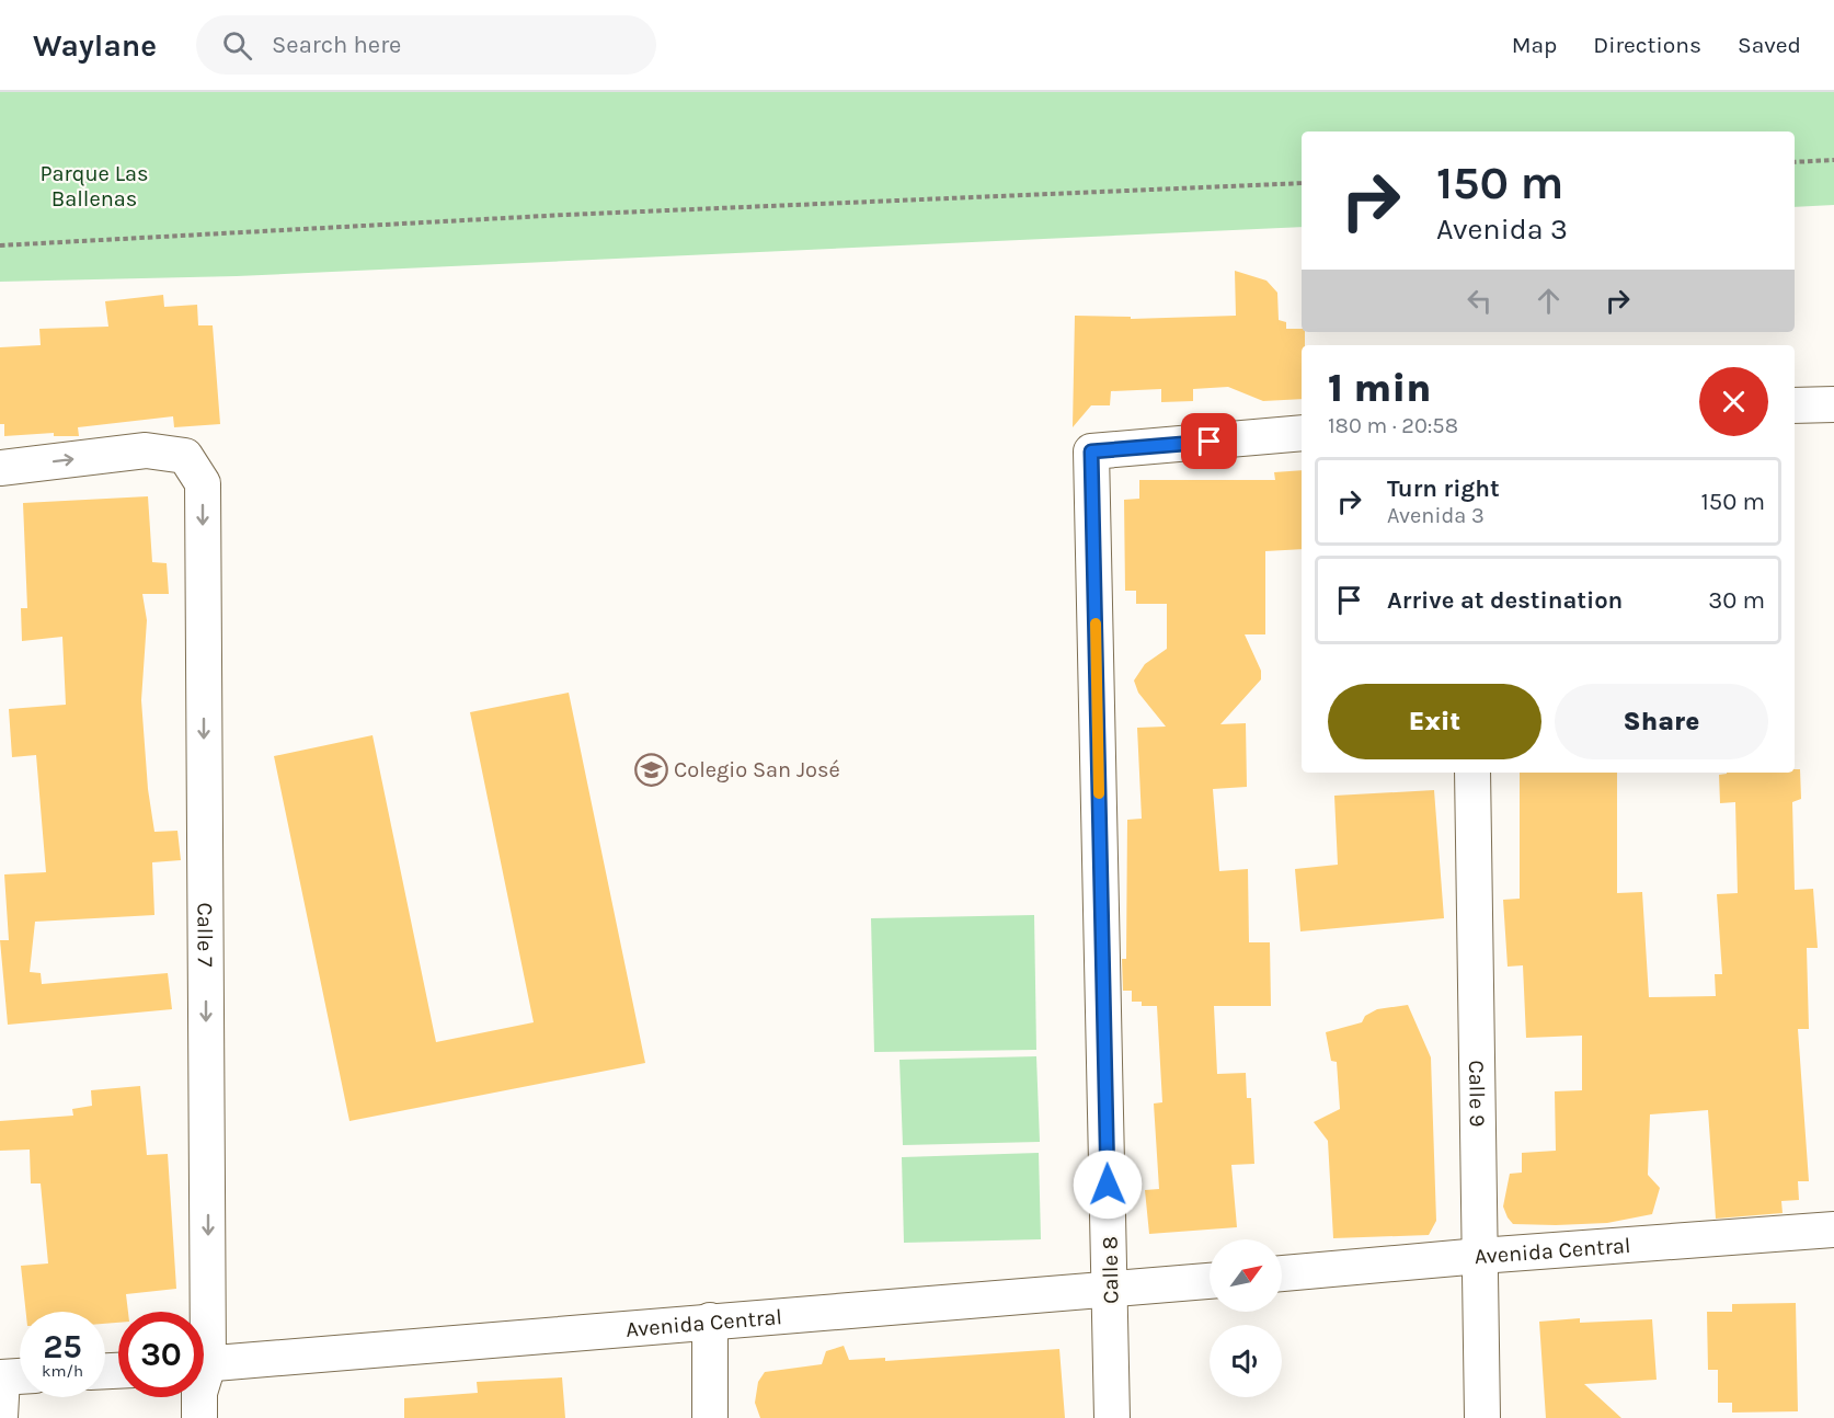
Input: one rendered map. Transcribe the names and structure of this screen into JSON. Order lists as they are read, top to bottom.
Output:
{
  "streets": {
    "street": [
      "Calle 7",
      "Calle 9",
      "Avenida Central",
      "Calle 8"
    ]
  },
  "crossings": [
    ["Calle 9", "Avenida Central"],
    ["Avenida Central", "Calle 8"]
  ],
  "one_way": ["Calle 7"],
  "parks": ["Parque Las Ballenas"],
  "places": {
    "school or university": ["Colegio San José"]
  },
  "north": "top right",
  "page": {
    "header": "Waylane",
    "search": "Search here",
    "nav": ["Map", "Directions", "Saved"],
    "turn": ["150 m", "Avenida 3"],
    "heading": ["1 min", "180 m · 20:58"],
    "list": [
      {
        "name": "Turn right",
        "note": "Avenida 3",
        "value": "150 m"
      },
      {
        "name": "Arrive at destination",
        "value": "30 m"
      }
    ],
    "buttons": ["Exit", "Share"],
    "speed": "25 km/h",
    "limit": "30"
  }
}
